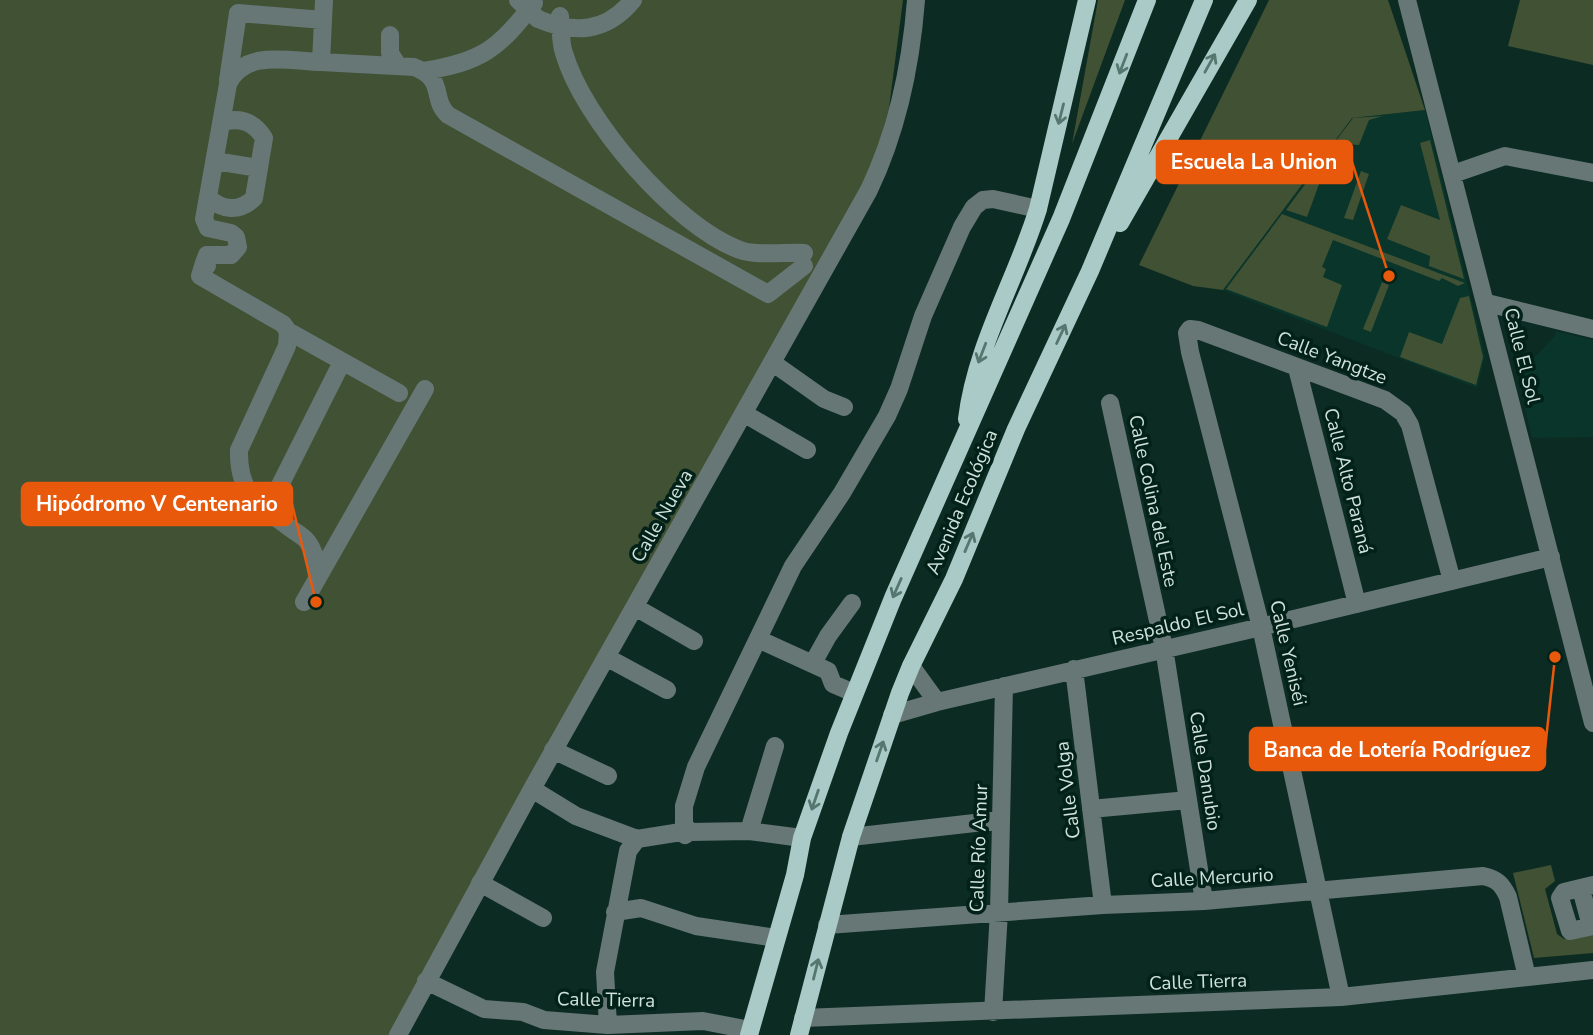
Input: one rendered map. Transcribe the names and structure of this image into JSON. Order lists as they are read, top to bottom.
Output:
{
  "streets": {
    "main road": ["Avenida Ecológica"],
    "street": [
      "Calle El Sol",
      "Calle Yangtze",
      "Calle Alto Paraná",
      "Calle Colina del Este",
      "Calle Nueva",
      "Respaldo El Sol",
      "Calle Yeniséi",
      "Calle Danubio",
      "Calle Volga",
      "Calle Río Amur",
      "Calle Mercurio",
      "Calle Tierra"
    ]
  },
  "crossings": [
    ["Calle El Sol", "Respaldo El Sol"],
    ["Calle Yangtze", "Calle Alto Paraná"],
    ["Calle Yangtze", "Respaldo El Sol"],
    ["Calle Yangtze", "Calle Yeniséi"],
    ["Calle Alto Paraná", "Respaldo El Sol"],
    ["Calle Colina del Este", "Respaldo El Sol"],
    ["Calle Colina del Este", "Calle Danubio"],
    ["Avenida Ecológica", "Respaldo El Sol"],
    ["Avenida Ecológica", "Calle Mercurio"],
    ["Avenida Ecológica", "Calle Tierra"],
    ["Calle Nueva", "Calle Tierra"],
    ["Respaldo El Sol", "Calle Yeniséi"],
    ["Respaldo El Sol", "Calle Danubio"],
    ["Respaldo El Sol", "Calle Volga"],
    ["Respaldo El Sol", "Calle Río Amur"],
    ["Calle Yeniséi", "Calle Mercurio"],
    ["Calle Yeniséi", "Calle Tierra"],
    ["Calle Danubio", "Calle Mercurio"],
    ["Calle Volga", "Calle Mercurio"],
    ["Calle Río Amur", "Calle Mercurio"],
    ["Calle Río Amur", "Calle Tierra"],
    ["Calle Mercurio", "Calle Tierra"]
  ],
  "places": ["Escuela La Union", "Hipódromo V Centenario", "Banca de Lotería Rodríguez"]
}
